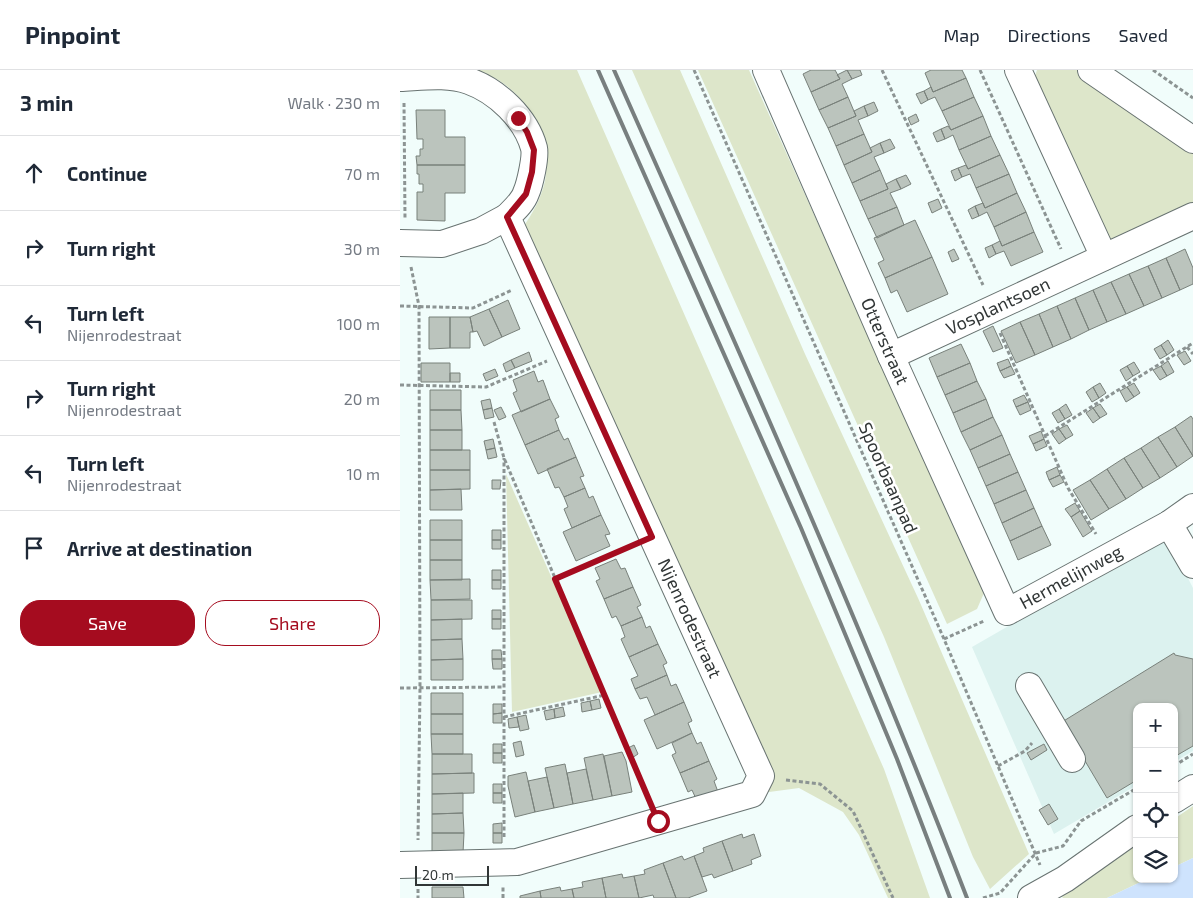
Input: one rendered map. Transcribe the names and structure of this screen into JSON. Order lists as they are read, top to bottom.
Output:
{
  "streets": {
    "street": [
      "Vosplantsoen",
      "Otterstraat",
      "Hermelijnweg",
      "Nijenrodestraat"
    ],
    "path": ["Spoorbaanpad"]
  },
  "crossings": [
    ["Vosplantsoen", "Otterstraat"],
    ["Otterstraat", "Hermelijnweg"],
    ["Spoorbaanpad", "Hermelijnweg"]
  ],
  "scale_bar": "20 m",
  "page": {
    "header": "Pinpoint",
    "nav": ["Map", "Directions", "Saved"],
    "heading": ["3 min", "Walk · 230 m"],
    "list": [
      ["Continue", "70 m"],
      ["Turn right", "30 m"],
      ["Turn left", "Nijenrodestraat", "100 m"],
      ["Turn right", "Nijenrodestraat", "20 m"],
      ["Turn left", "Nijenrodestraat", "10 m"],
      "Arrive at destination"
    ],
    "buttons": ["Save", "Share"],
    "map_buttons": ["+", "−"],
    "scale": "20 m"
  }
}
